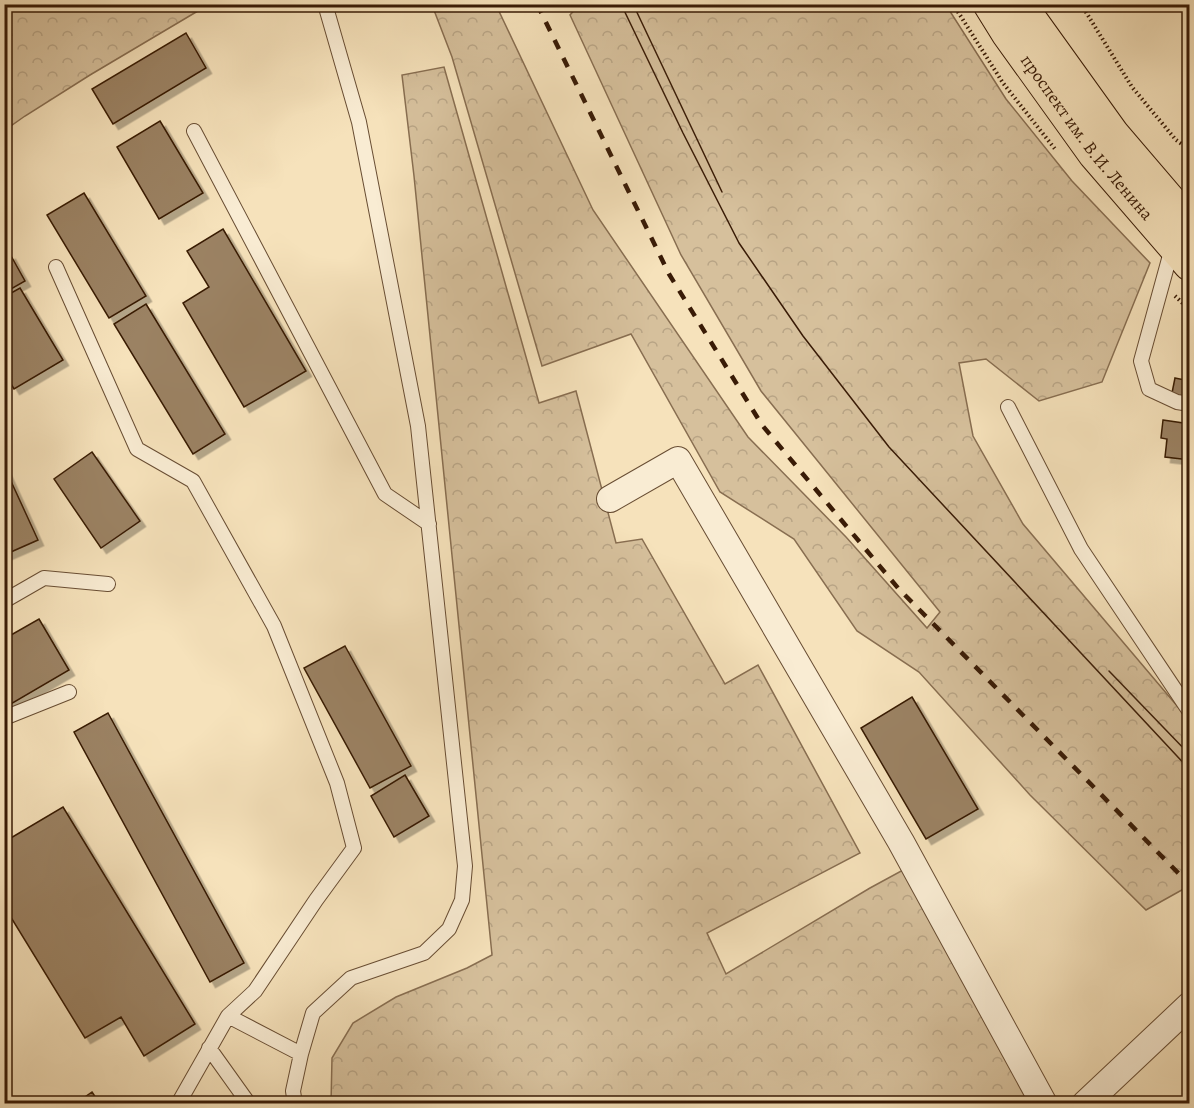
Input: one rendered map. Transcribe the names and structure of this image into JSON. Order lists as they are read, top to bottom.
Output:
{
  "streets": {
    "main road": ["проспект им. В.И. Ленина"]
  }
}
